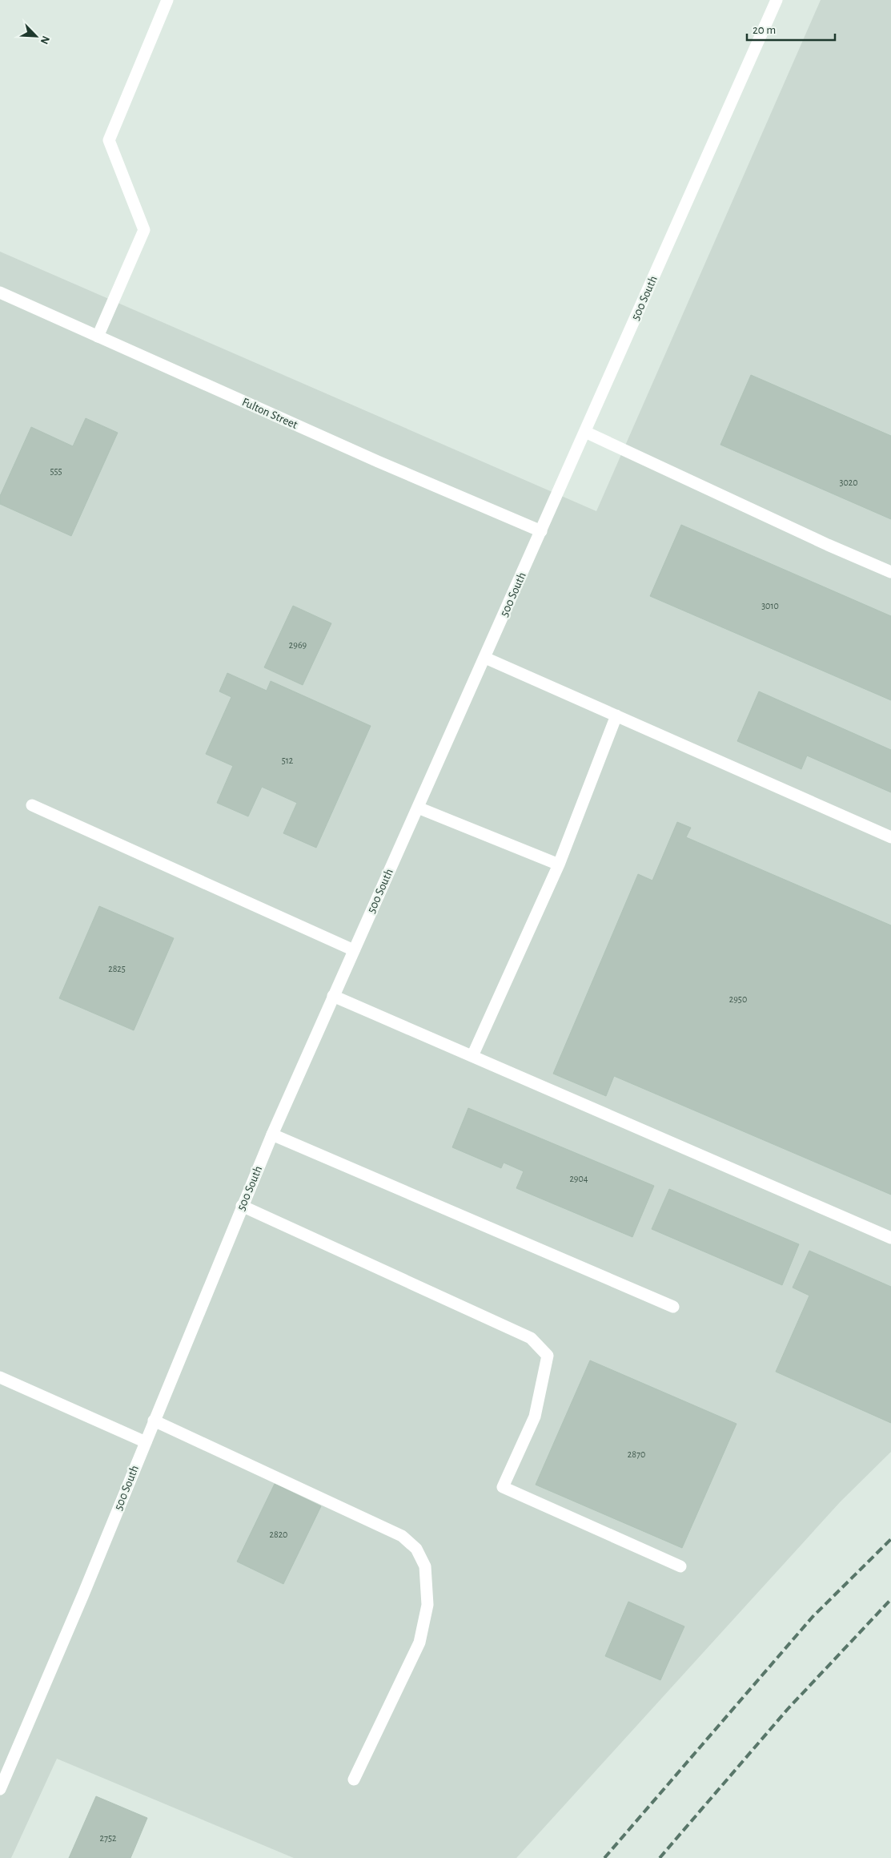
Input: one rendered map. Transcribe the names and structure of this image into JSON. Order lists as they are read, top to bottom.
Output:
{
  "streets": {
    "street": ["500 South", "Fulton Street"]
  },
  "crossings": [
    ["500 South", "Fulton Street"]
  ],
  "house_numbers": [
    "555",
    "3020",
    "3010",
    "2969",
    "512",
    "2825",
    "2950",
    "2904",
    "2870",
    "2820",
    "2752"
  ],
  "scale_bar": "20 m",
  "north": "bottom right"
}
